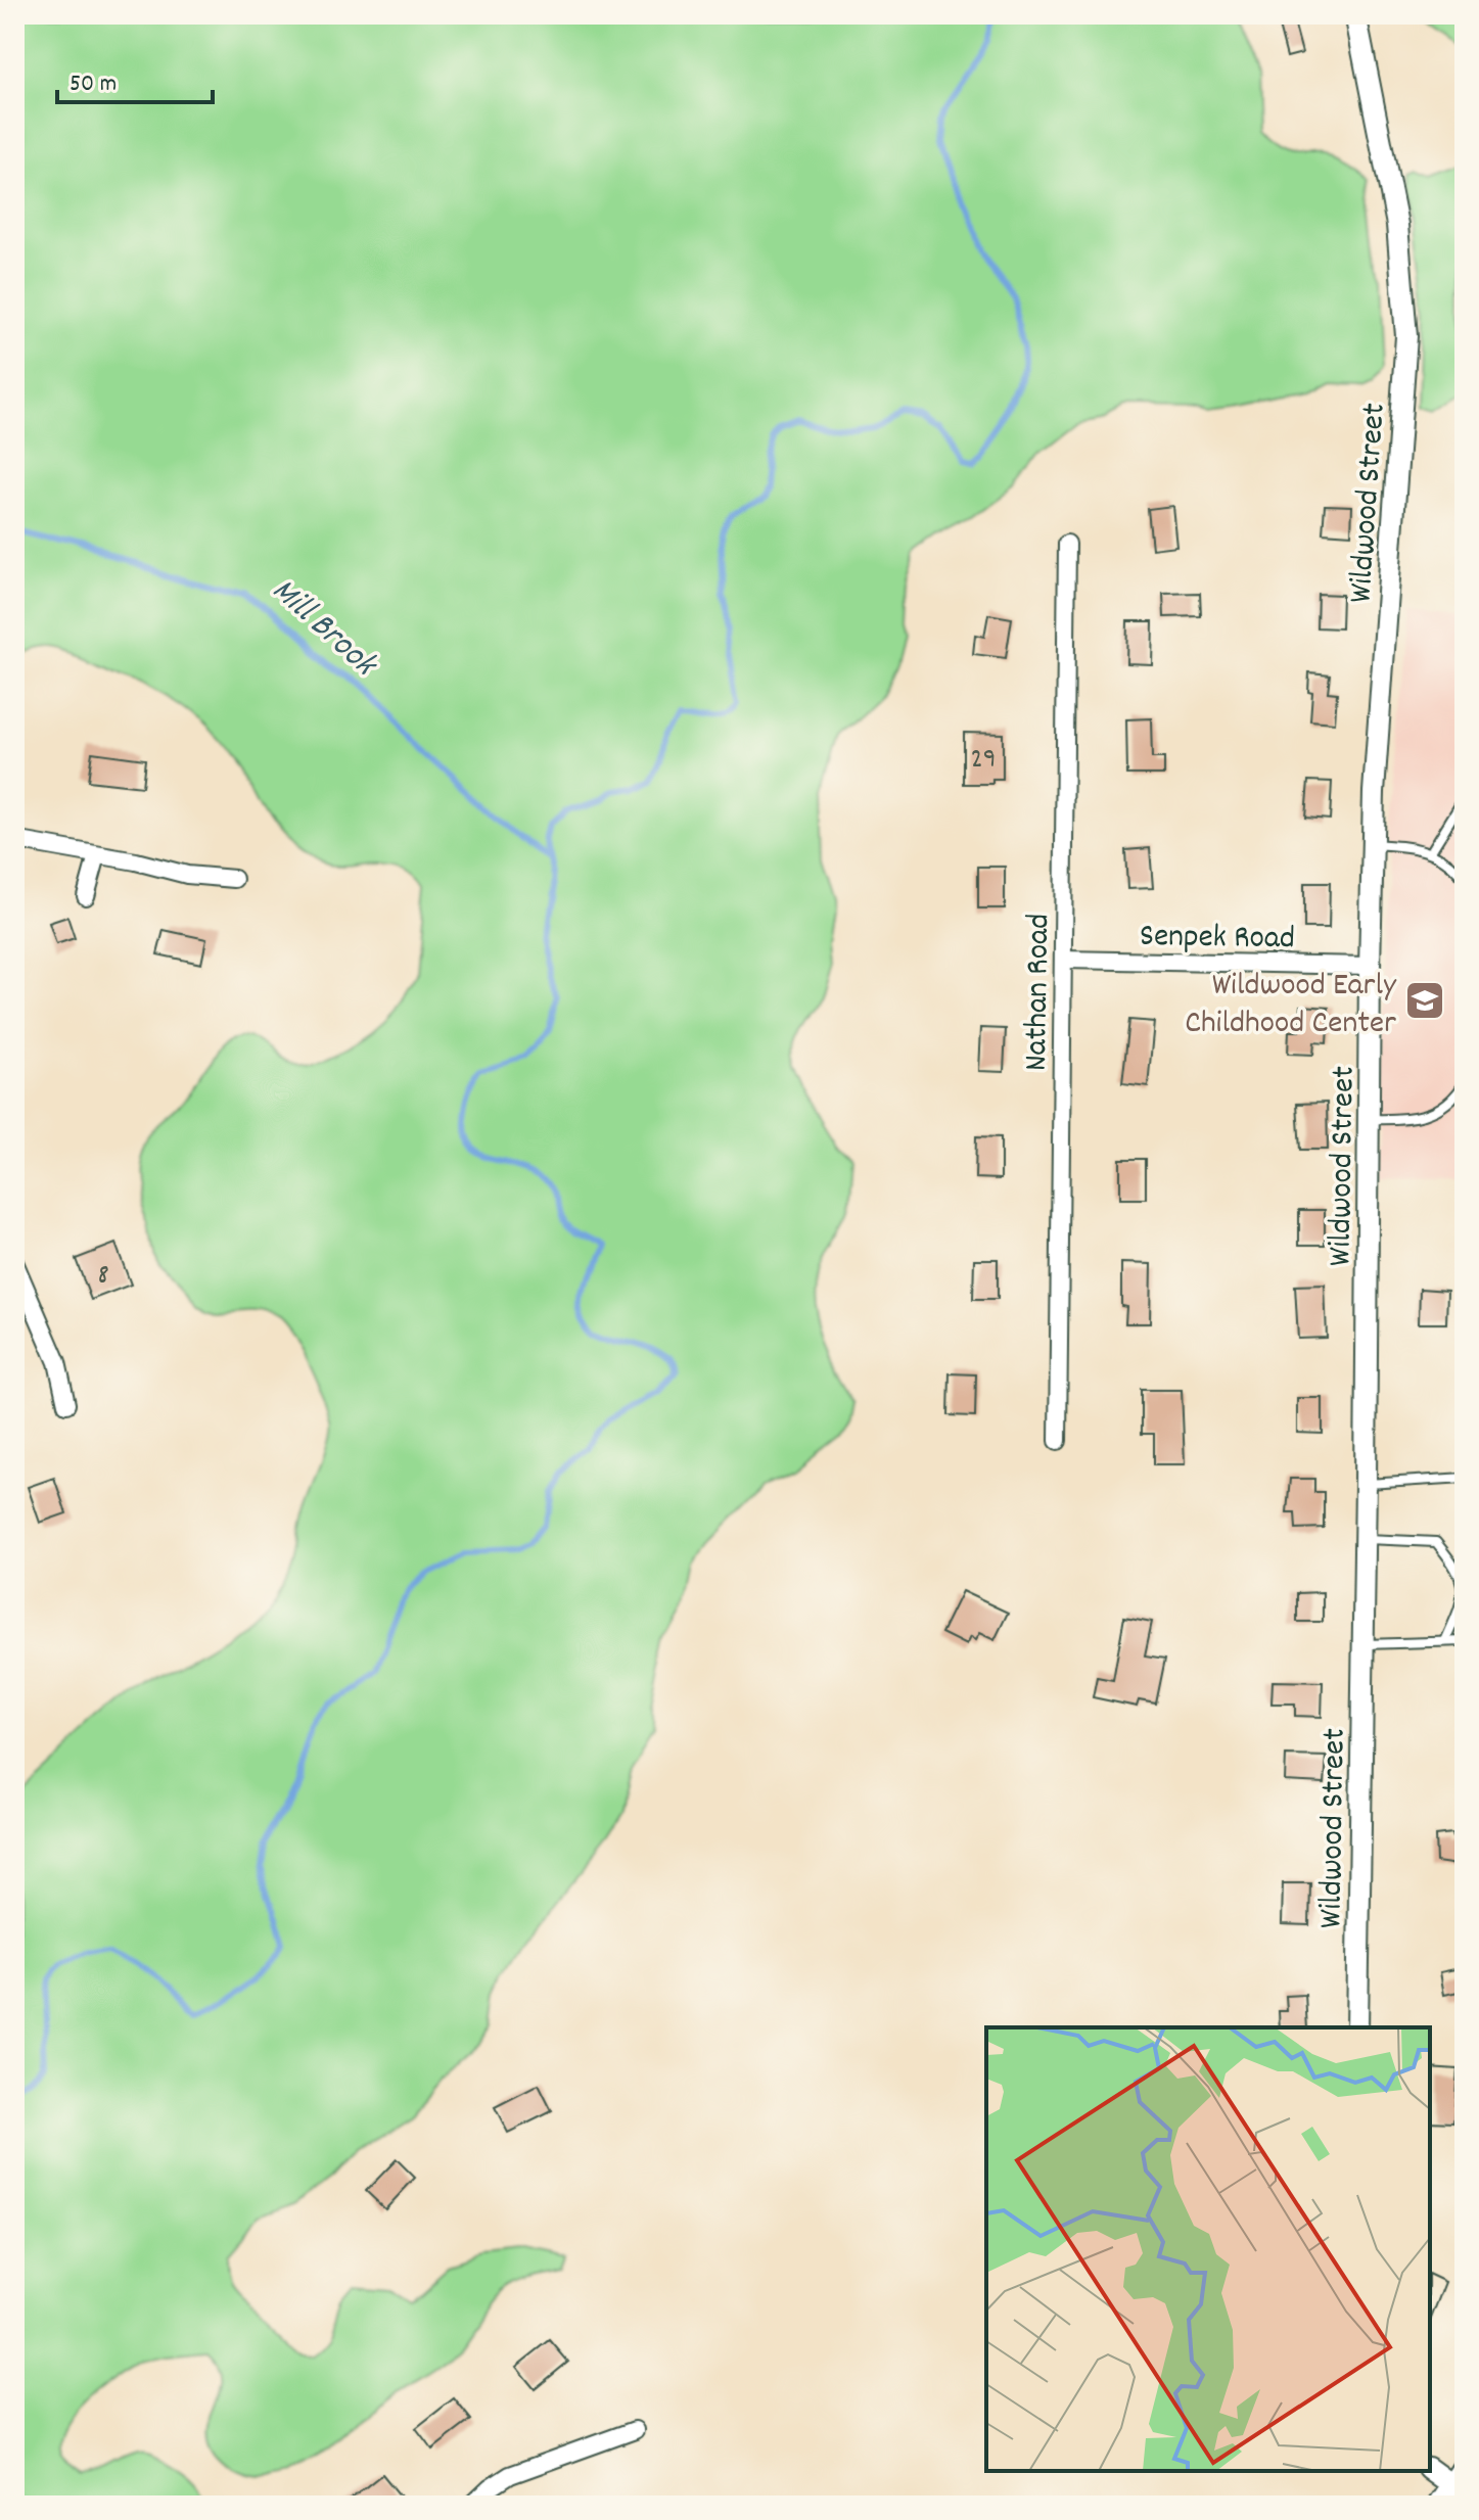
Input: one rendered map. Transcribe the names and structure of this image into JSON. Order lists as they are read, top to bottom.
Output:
{
  "streets": {
    "street": ["Wildwood Street", "Senpek Road", "Nathan Road"]
  },
  "crossings": [
    ["Wildwood Street", "Senpek Road"],
    ["Senpek Road", "Nathan Road"]
  ],
  "water": ["Mill Brook"],
  "places": {
    "school or university": ["Wildwood Early Childhood Center"]
  },
  "house_numbers": ["29", "8"],
  "scale_bar": "50 m"
}
